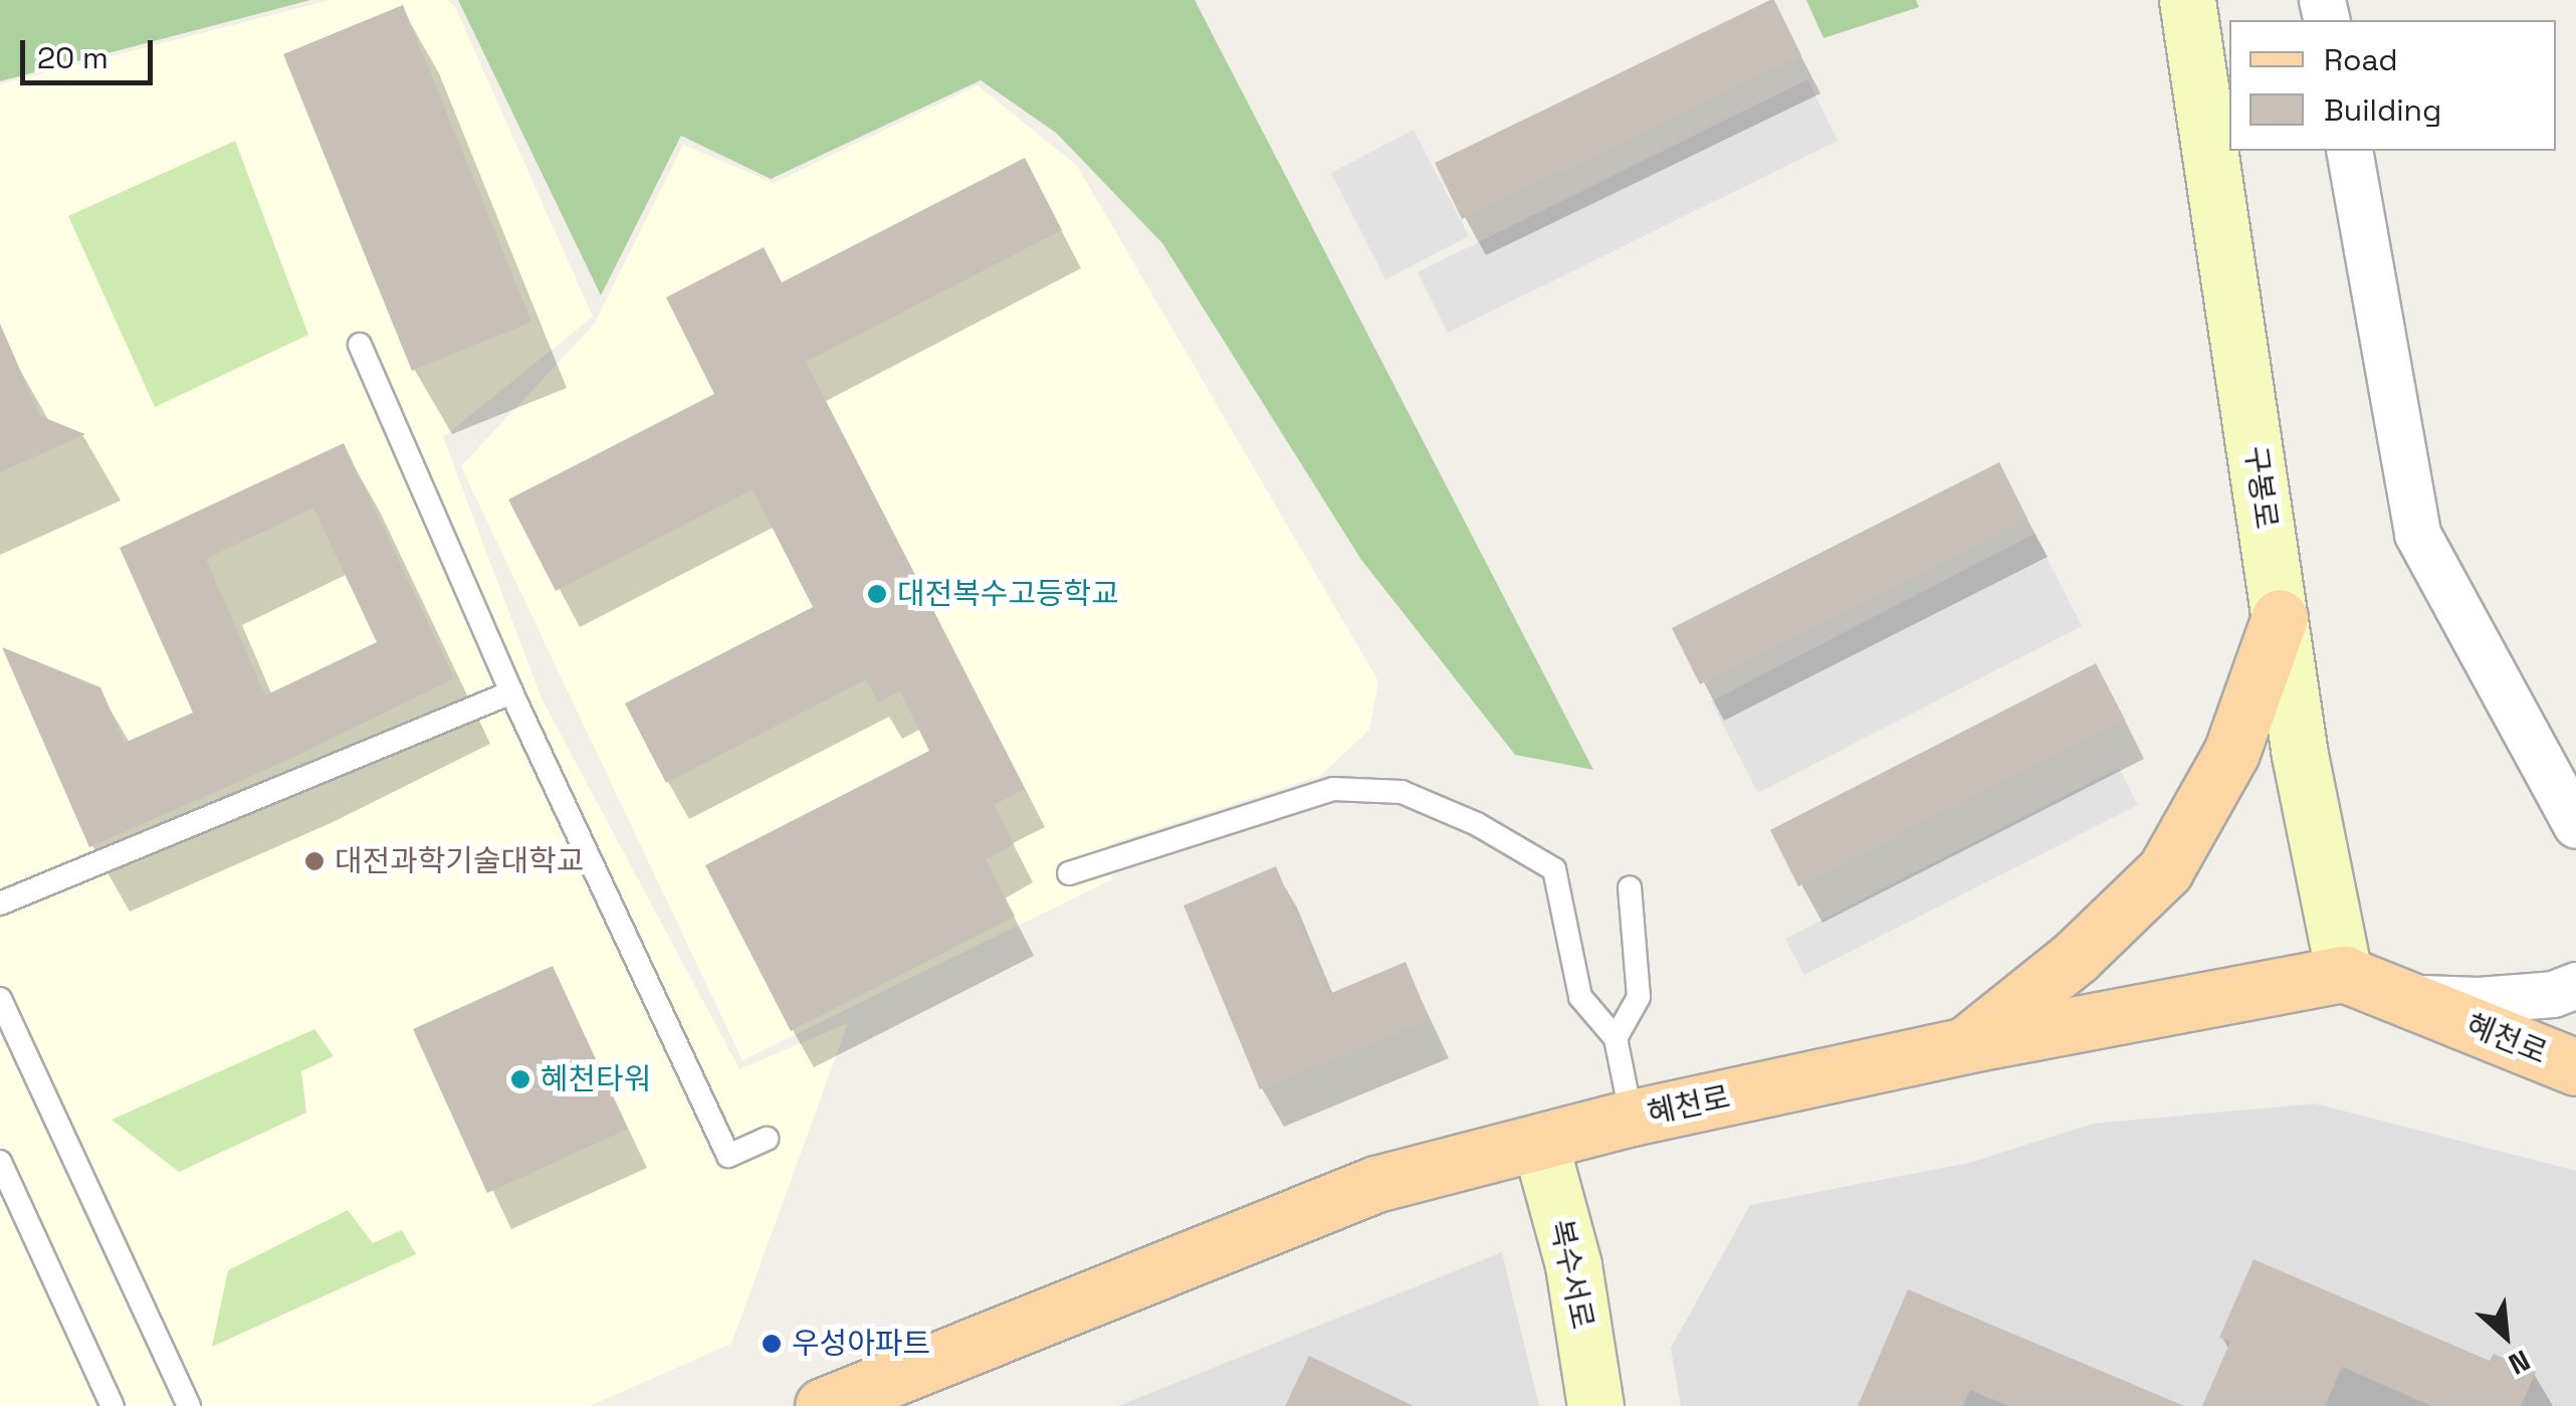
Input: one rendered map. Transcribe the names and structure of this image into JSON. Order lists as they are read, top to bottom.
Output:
{
  "streets": {
    "main road": ["혜천로"],
    "street": ["구봉로", "복수서로"]
  },
  "crossings": [
    ["구봉로", "혜천로"],
    ["혜천로", "복수서로"]
  ],
  "places": [
    "대전복수고등학교",
    "대전과학기술대학교",
    "혜천타워",
    "우성아파트"
  ],
  "legend": ["Road", "Building"],
  "scale_bar": "20 m",
  "north": "bottom right"
}
